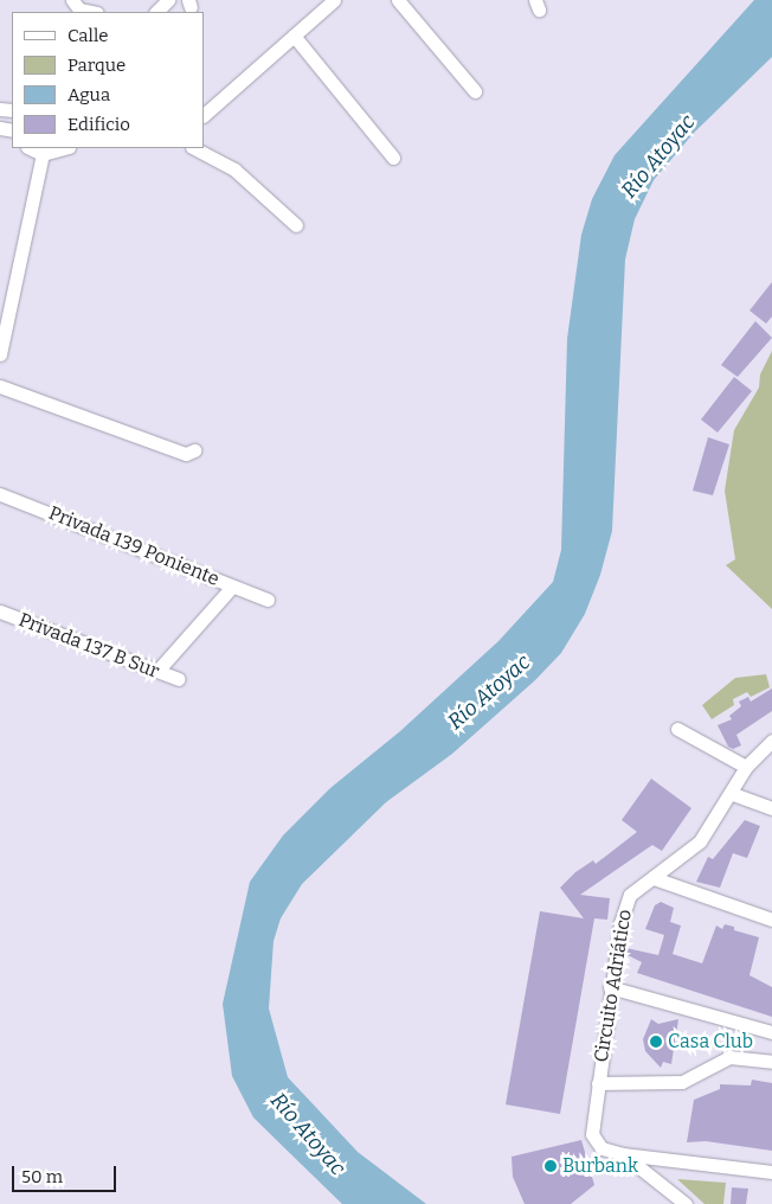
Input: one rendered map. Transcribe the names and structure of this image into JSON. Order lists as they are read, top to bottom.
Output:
{
  "streets": {
    "street": ["Privada 139 Poniente", "Privada 137 B Sur", "Circuito Adriático"]
  },
  "water": ["Río Atoyac"],
  "places": ["Casa Club", "Burbank"],
  "legend": [
    "Calle",
    "Parque",
    "Agua",
    "Edificio"
  ],
  "scale_bar": "50 m"
}
